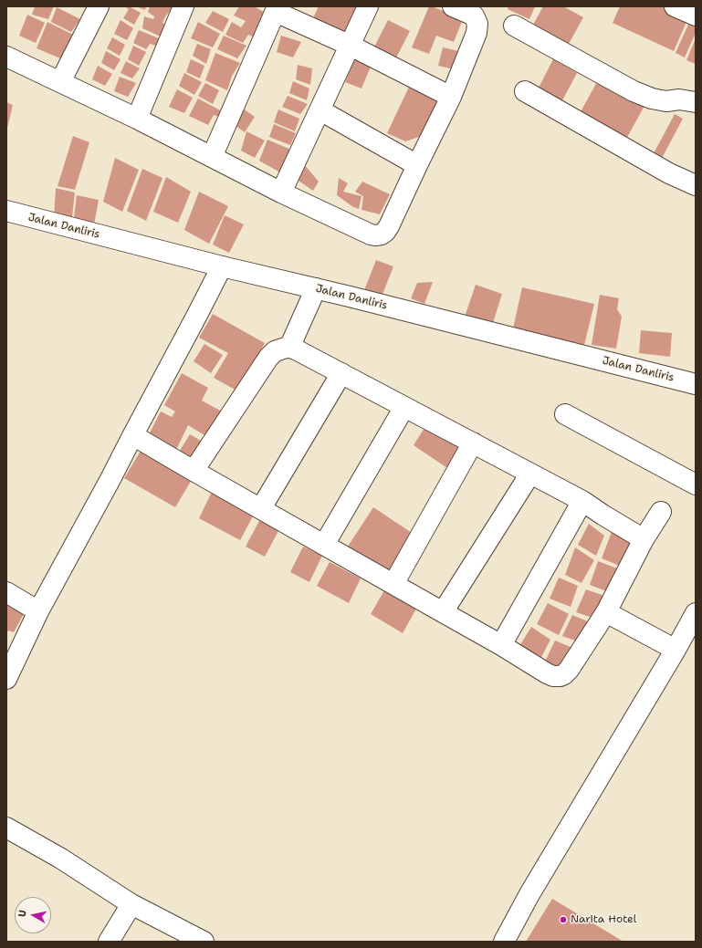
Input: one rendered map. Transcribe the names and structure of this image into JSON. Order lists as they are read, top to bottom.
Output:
{
  "streets": {
    "street": ["Jalan Danliris"]
  },
  "places": ["Narita Hotel"],
  "north": "left"
}
